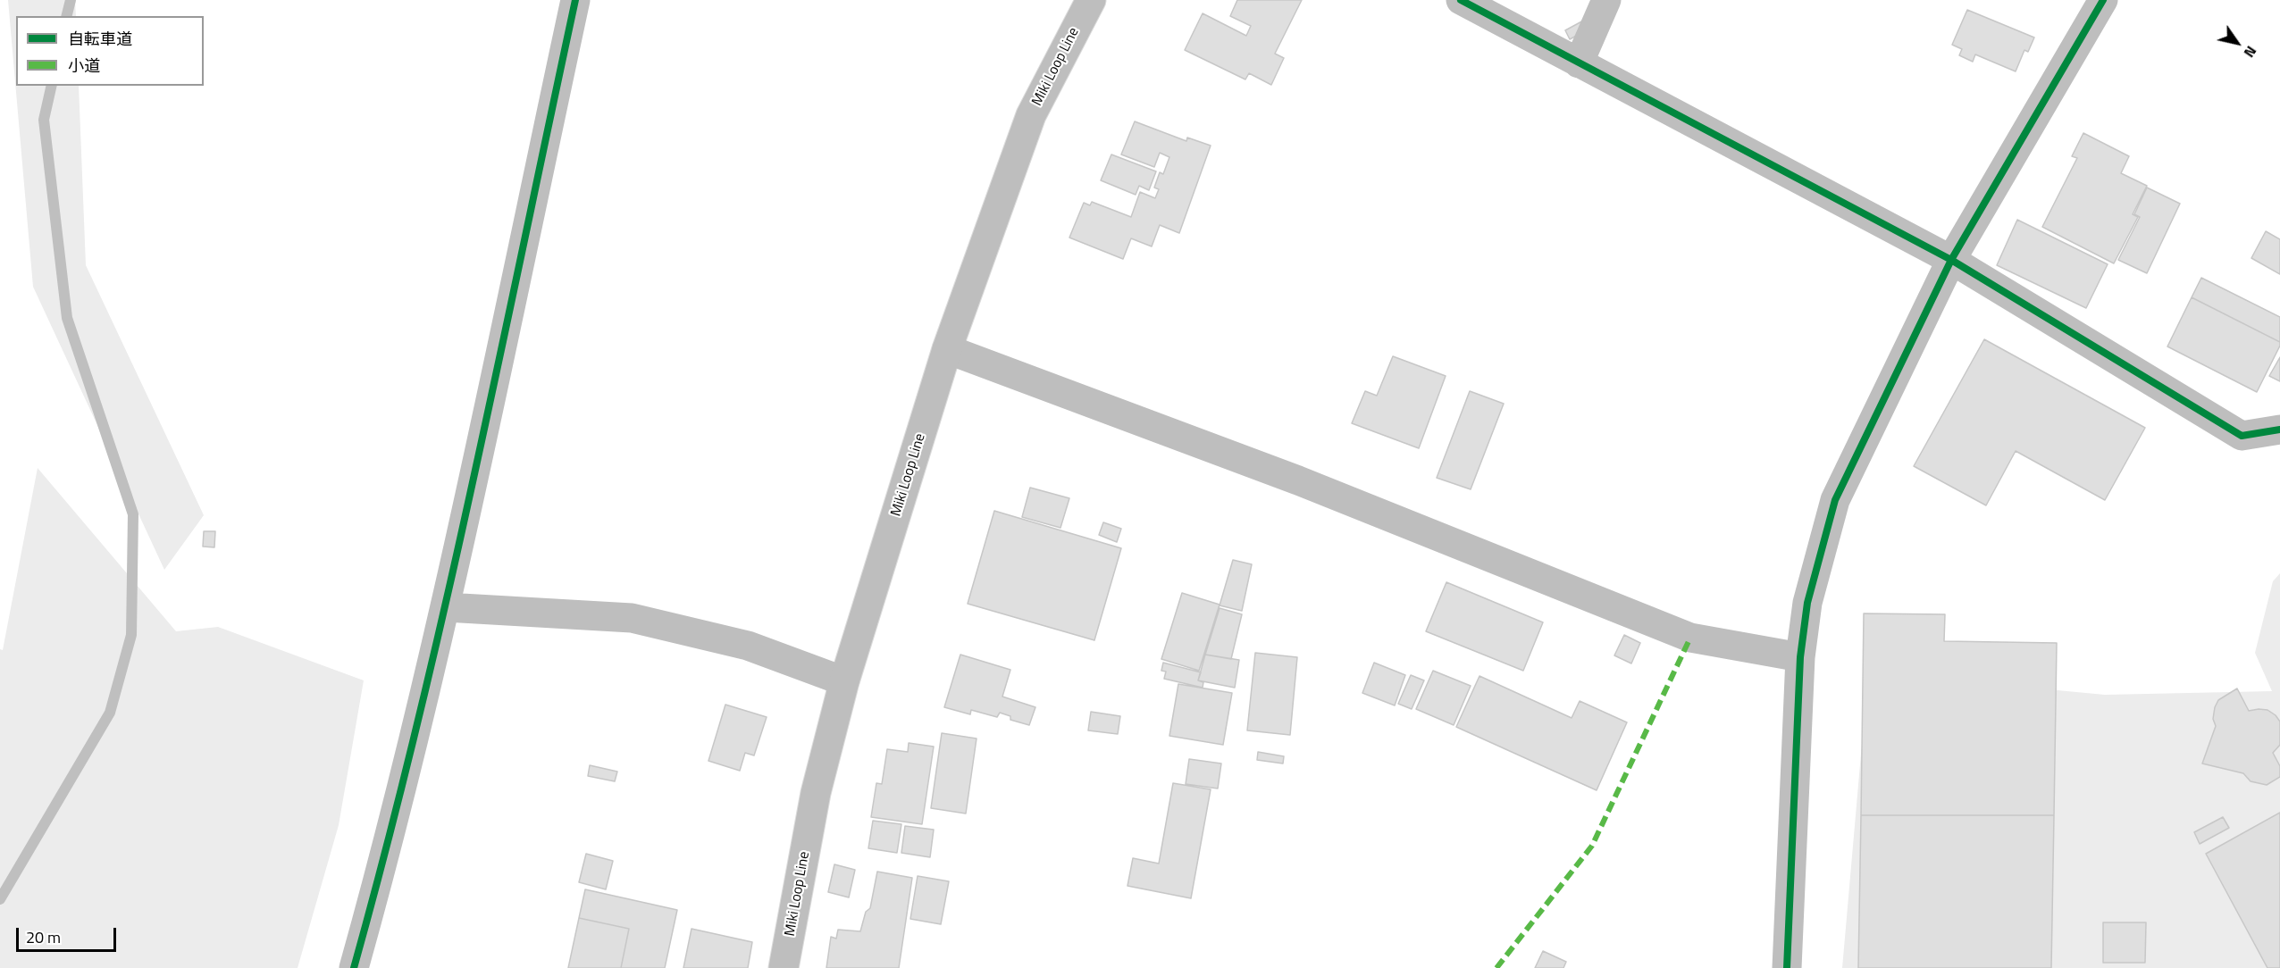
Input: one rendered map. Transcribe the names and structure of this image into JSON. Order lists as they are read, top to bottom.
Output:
{
  "streets": {
    "street": ["Miki Loop Line"]
  },
  "legend": ["自転車道", "小道"],
  "scale_bar": "20 m",
  "north": "bottom right"
}
